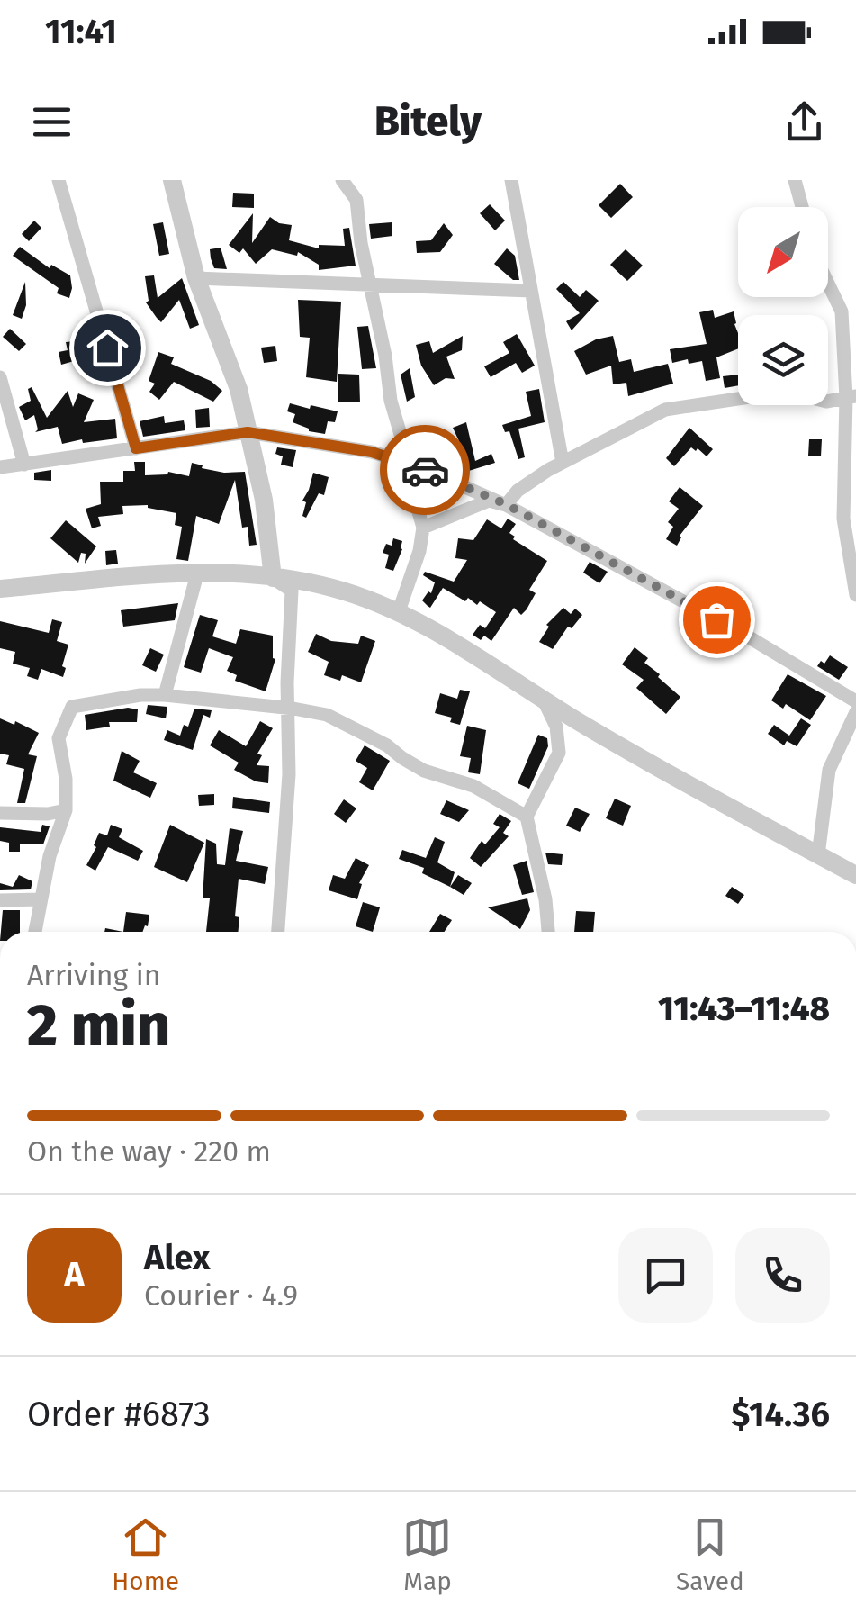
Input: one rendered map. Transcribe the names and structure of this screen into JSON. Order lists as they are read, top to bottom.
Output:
{
  "north": "bottom left",
  "page": {
    "status": "11:41",
    "header": "Bitely",
    "heading": ["2 min", "Arriving in", "11:43–11:48"],
    "panel": [
      "Alex",
      "Courier · 4.9",
      "Order #6873",
      "$14.36"
    ],
    "bar": "On the way · 220 m",
    "round": "A",
    "tabs": ["Home", "Map", "Saved"]
  }
}
